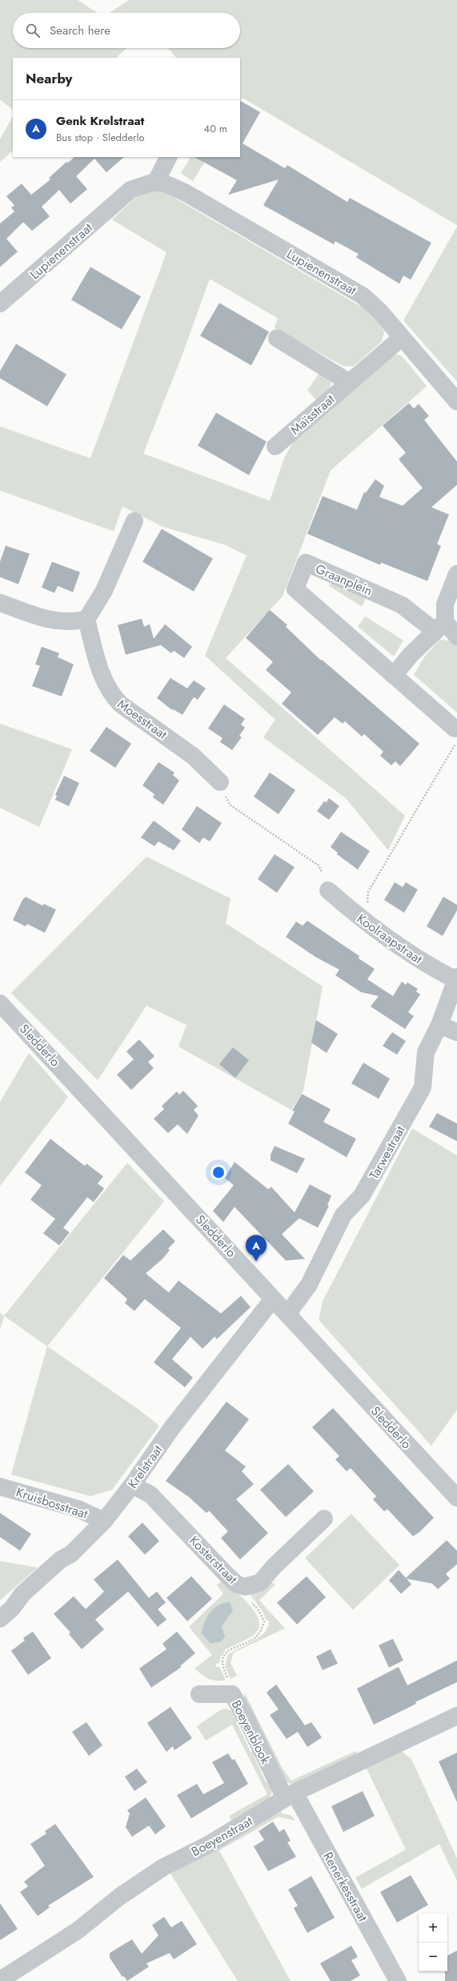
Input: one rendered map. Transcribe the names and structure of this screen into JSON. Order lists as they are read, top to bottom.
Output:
{
  "streets": {
    "street": [
      "Lupienenstraat",
      "Maïsstraat",
      "Graanplein",
      "Moesstraat",
      "Koolraapstraat",
      "Sledderlo",
      "Tarwestraat",
      "Krelstraat",
      "Kruisbosstraat",
      "Kosterstraat",
      "Boeyenblook",
      "Boeyenstraat",
      "Renerkesstraat"
    ]
  },
  "crossings": [
    ["Lupienenstraat", "Maïsstraat"],
    ["Koolraapstraat", "Tarwestraat"],
    ["Sledderlo", "Tarwestraat"],
    ["Sledderlo", "Krelstraat"],
    ["Krelstraat", "Kruisbosstraat"],
    ["Krelstraat", "Kosterstraat"],
    ["Boeyenblook", "Boeyenstraat"],
    ["Boeyenblook", "Renerkesstraat"],
    ["Boeyenstraat", "Renerkesstraat"]
  ],
  "page": {
    "search": "Search here",
    "heading": "Nearby",
    "list": [
      {
        "mark": "A",
        "name": "Genk Krelstraat",
        "note": "Bus stop · Sledderlo",
        "value": "40 m"
      }
    ],
    "pins": "A",
    "map_buttons": ["+", "−"]
  }
}
